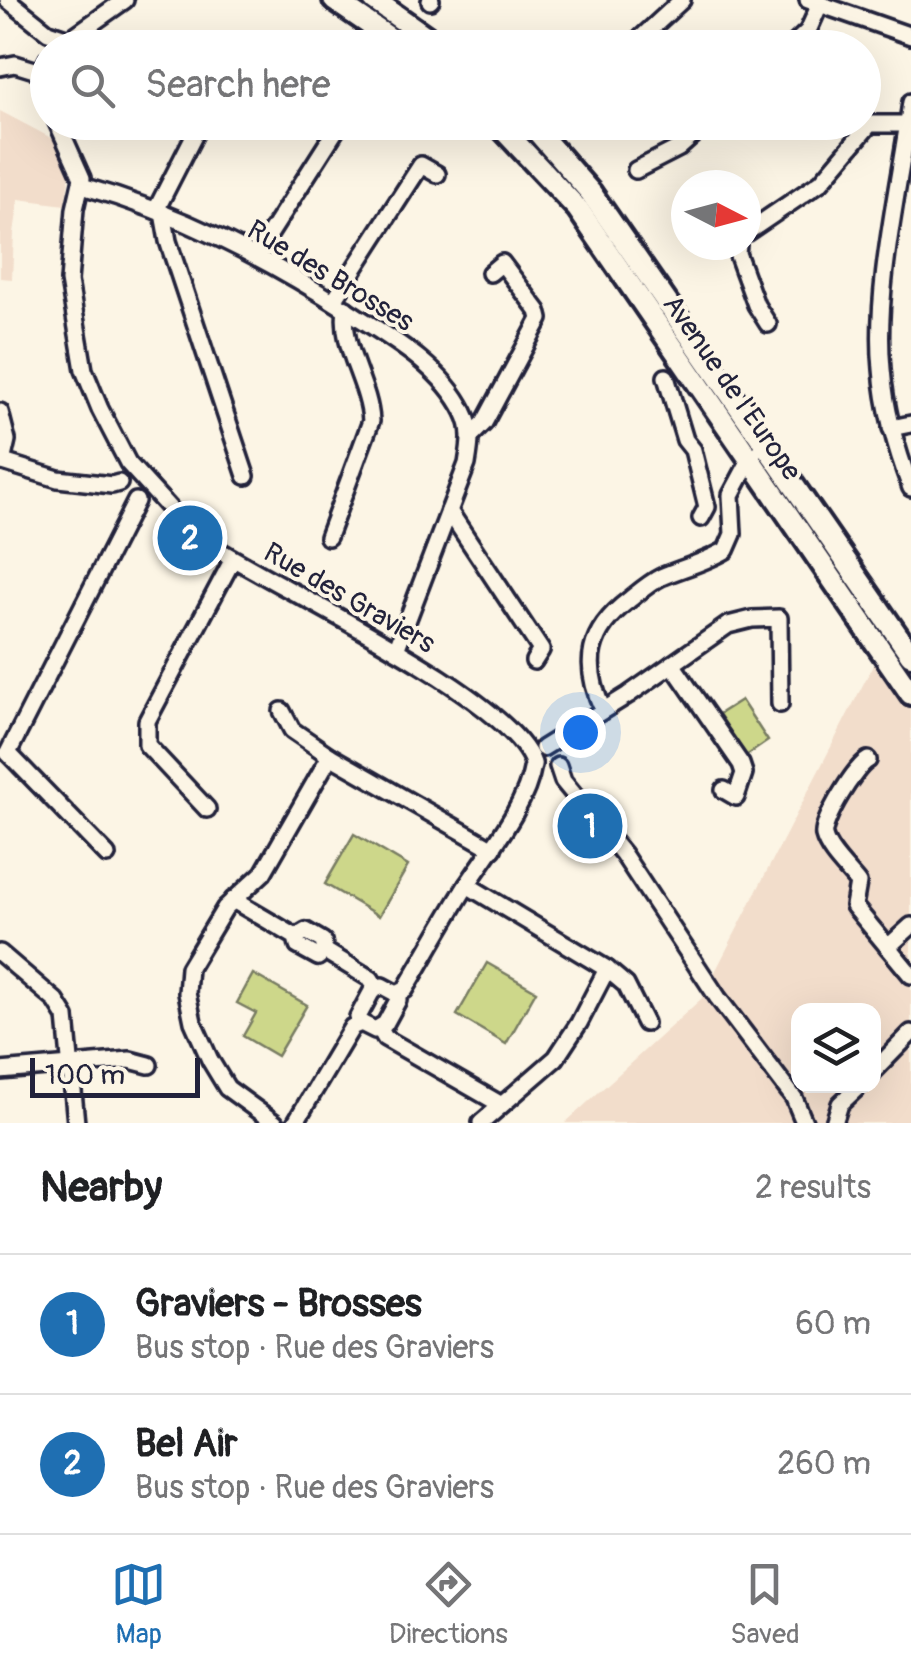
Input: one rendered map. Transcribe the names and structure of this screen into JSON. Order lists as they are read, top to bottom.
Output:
{
  "streets": {
    "main road": ["Avenue de l'Europe"],
    "street": ["Rue des Brosses", "Rue des Graviers"]
  },
  "crossings": [
    ["Rue des Brosses", "Rue des Graviers"]
  ],
  "scale_bar": "100 m",
  "north": "right",
  "page": {
    "search": "Search here",
    "pins": ["2", "1"],
    "scale": "100 m",
    "heading": ["Nearby", "2 results"],
    "list": [
      {
        "mark": "1",
        "name": "Graviers - Brosses",
        "note": "Bus stop · Rue des Graviers",
        "value": "60 m"
      },
      {
        "mark": "2",
        "name": "Bel Air",
        "note": "Bus stop · Rue des Graviers",
        "value": "260 m"
      }
    ],
    "nav": ["Map", "Directions", "Saved"]
  }
}
